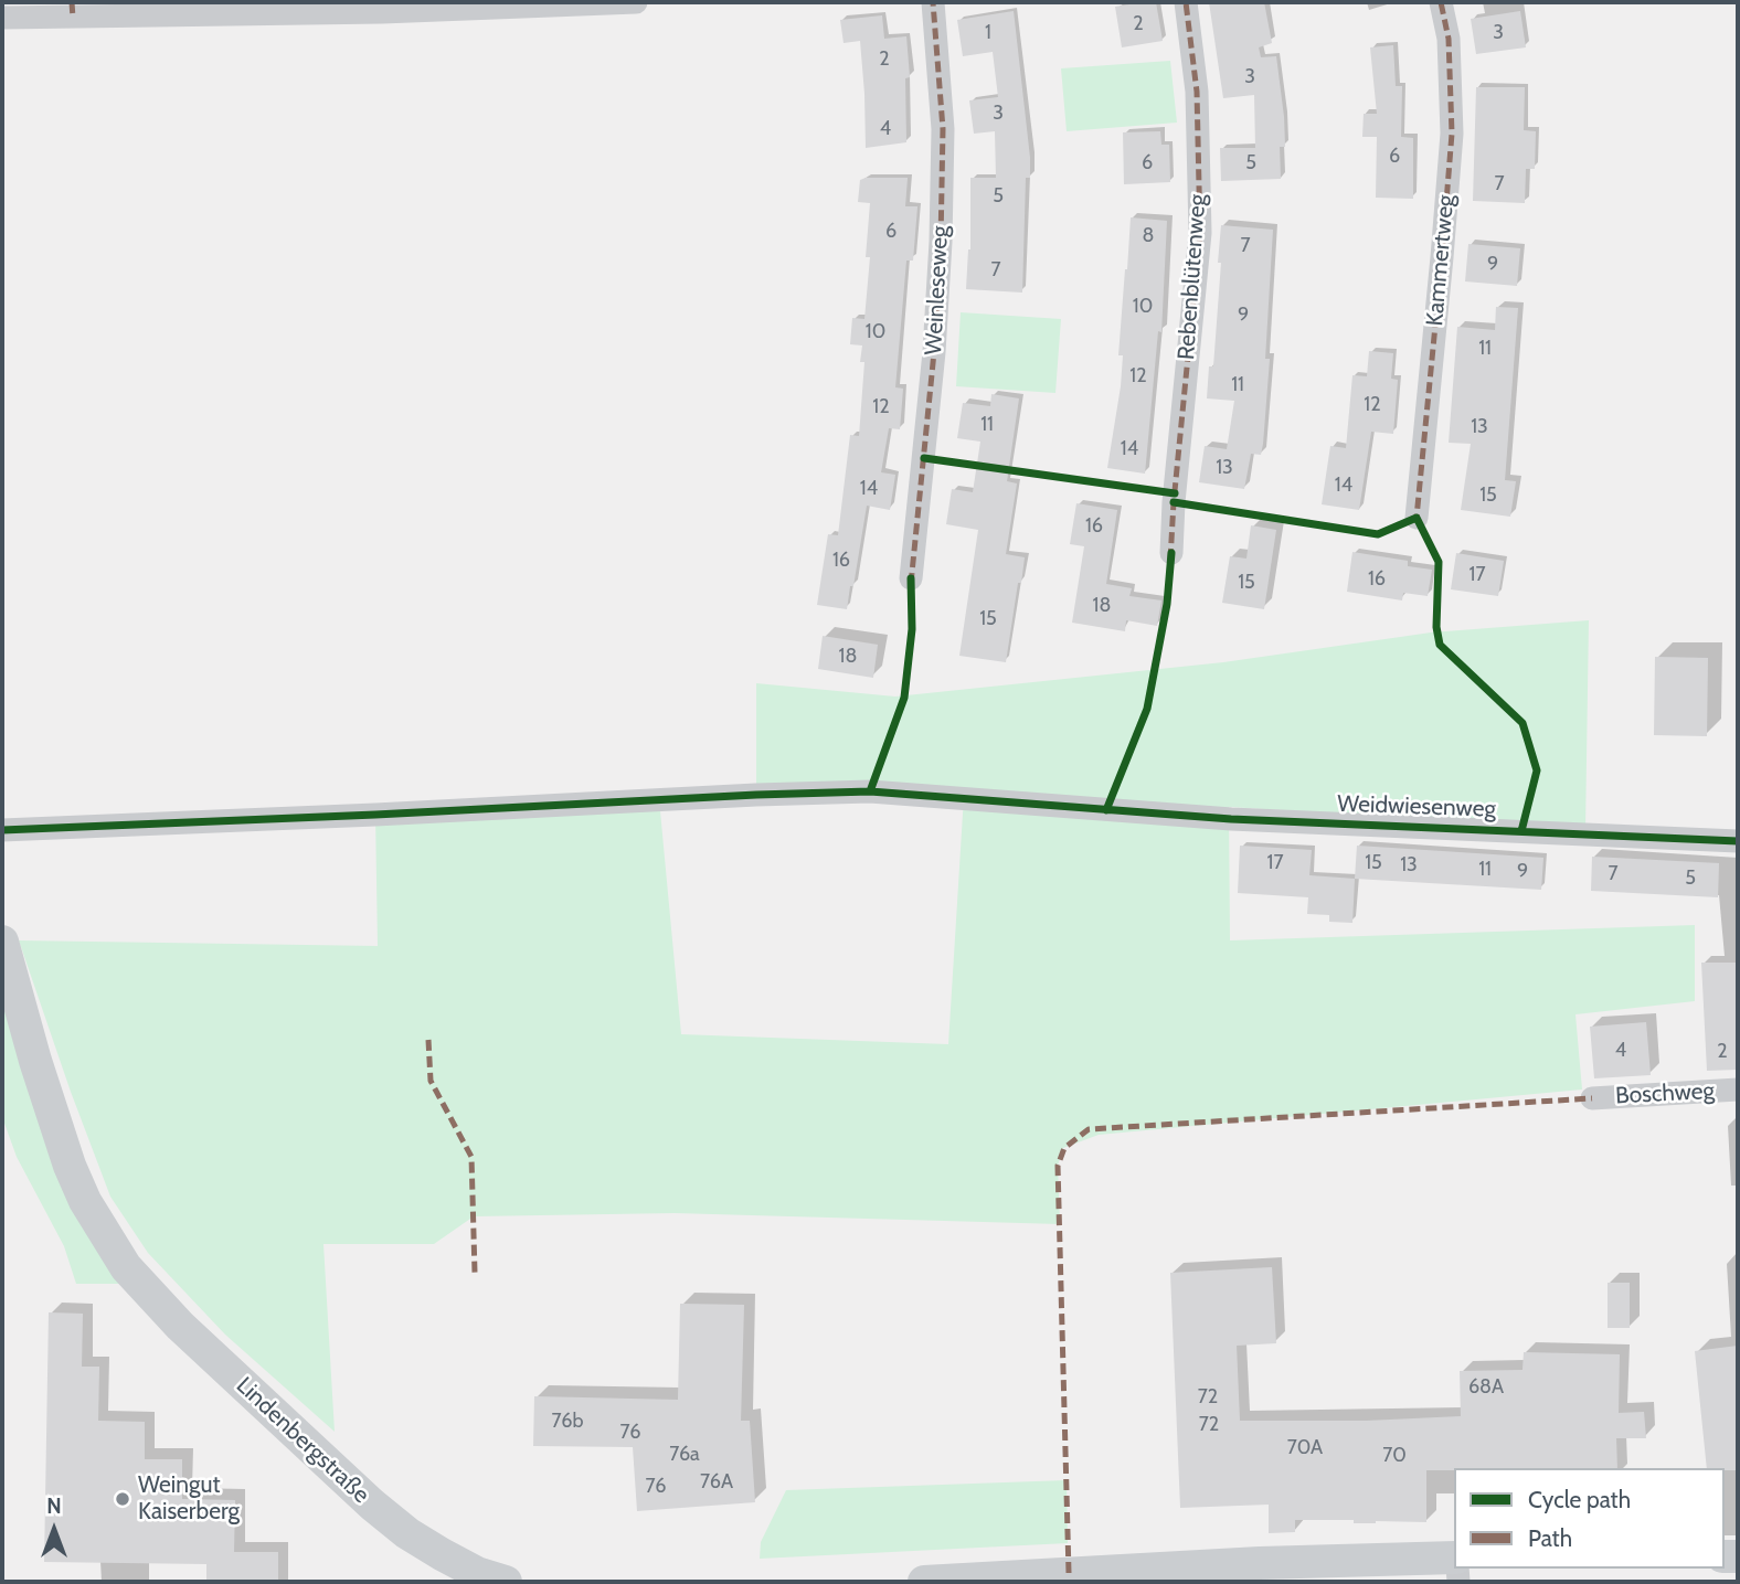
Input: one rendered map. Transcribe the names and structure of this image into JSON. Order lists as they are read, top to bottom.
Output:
{
  "streets": {
    "main road": ["Lindenbergstraße"],
    "street": [
      "Kammertweg",
      "Rebenblütenweg",
      "Weinleseweg",
      "Weidwiesenweg",
      "Boschweg"
    ]
  },
  "places": ["Weingut Kaiserberg"],
  "house_numbers": [
    "2",
    "1",
    "3",
    "2",
    "3",
    "3",
    "4",
    "6",
    "6",
    "5",
    "7",
    "5",
    "6",
    "8",
    "7",
    "9",
    "7",
    "10",
    "9",
    "10",
    "11",
    "12",
    "11",
    "12",
    "12",
    "11",
    "13",
    "14",
    "13",
    "14",
    "14",
    "15",
    "16",
    "16",
    "17",
    "16",
    "15",
    "18",
    "15",
    "18",
    "17",
    "15",
    "13",
    "11",
    "9",
    "7",
    "5",
    "4",
    "2",
    "68A",
    "72",
    "76b",
    "72",
    "76",
    "70A",
    "76a",
    "70",
    "76A",
    "76"
  ],
  "legend": ["Cycle path", "Path"],
  "north": "top"
}
